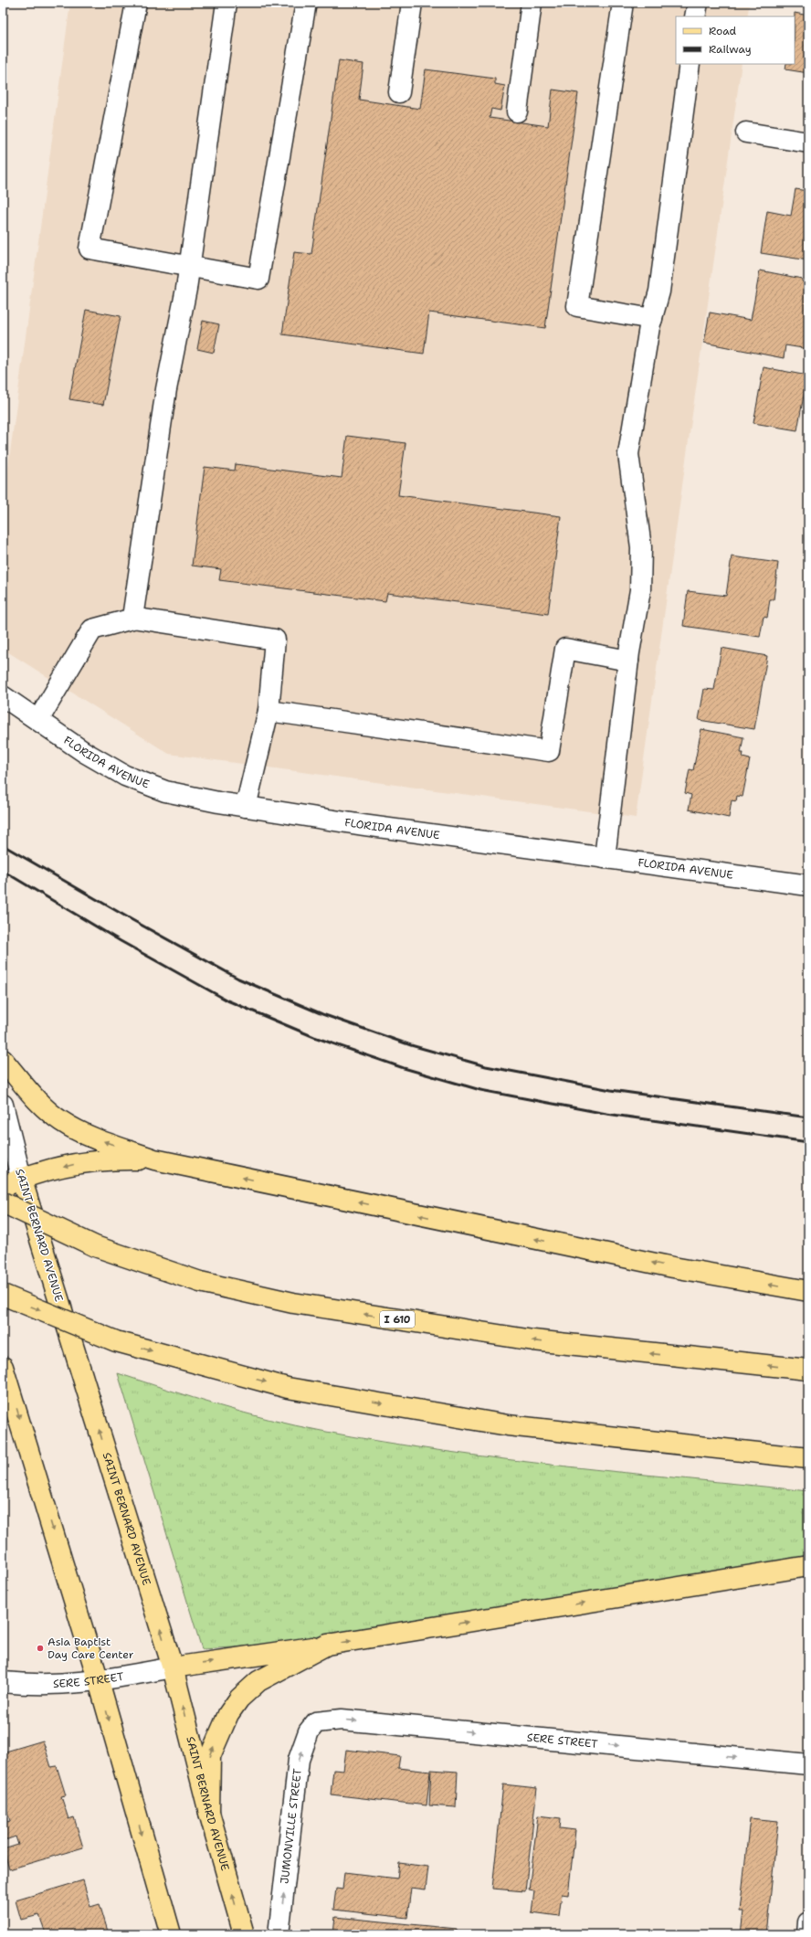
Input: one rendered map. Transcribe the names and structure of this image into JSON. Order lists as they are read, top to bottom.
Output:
{
  "streets": {
    "main road": ["SAINT BERNARD AVENUE", "I 610"],
    "street": ["FLORIDA AVENUE", "SERE STREET", "JUMONVILLE STREET"]
  },
  "crossings": [
    ["SAINT BERNARD AVENUE", "SERE STREET"],
    ["SERE STREET", "JUMONVILLE STREET"]
  ],
  "one_way": ["SAINT BERNARD AVENUE", "SERE STREET", "JUMONVILLE STREET"],
  "places": ["Asia Baptist Day Care Center"],
  "legend": ["Road", "Railway"]
}
